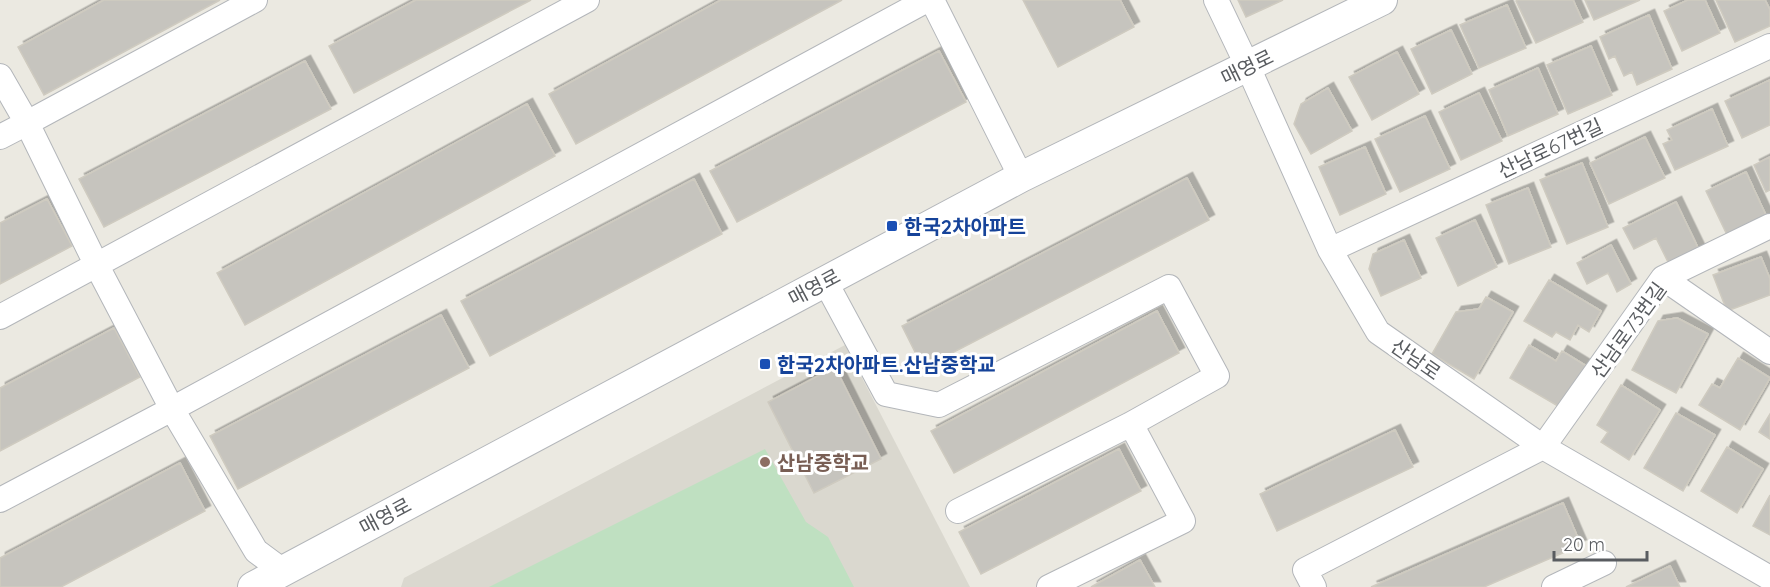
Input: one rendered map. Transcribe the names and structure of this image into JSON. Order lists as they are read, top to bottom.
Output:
{
  "streets": {
    "street": [
      "매영로",
      "산남로67번길",
      "산남로73번길",
      "산남로"
    ]
  },
  "crossings": [
    ["매영로", "산남로"],
    ["산남로67번길", "산남로"],
    ["산남로73번길", "산남로"]
  ],
  "places": {
    "transit": ["한국2차아파트", "한국2차아파트.산남중학교"],
    "other": ["산남중학교"]
  },
  "scale_bar": "20 m"
}
